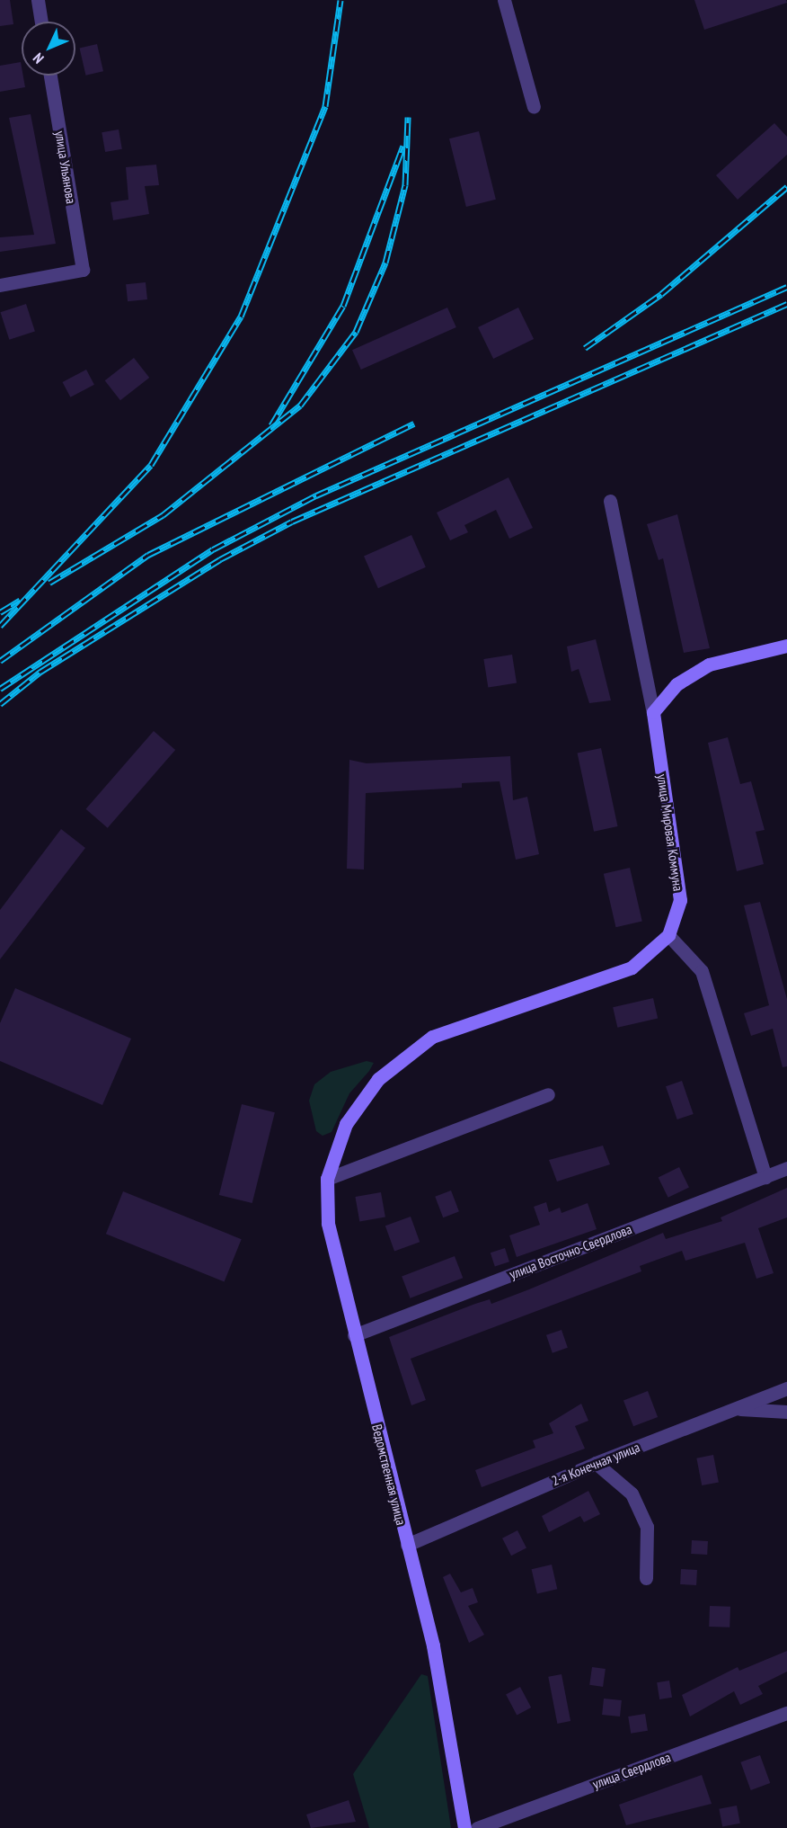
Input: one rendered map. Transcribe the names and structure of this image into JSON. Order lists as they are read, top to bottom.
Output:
{
  "streets": {
    "main road": ["улица Мировая Коммуна", "Ведомственная улица"],
    "street": [
      "улица Ульянова",
      "улица Восточно-Свердлова",
      "2-я Конечная улица",
      "улица Свердлова"
    ]
  },
  "crossings": [
    ["улица Мировая Коммуна", "Ведомственная улица"],
    ["улица Восточно-Свердлова", "Ведомственная улица"],
    ["2-я Конечная улица", "Ведомственная улица"]
  ],
  "north": "bottom left"
}
